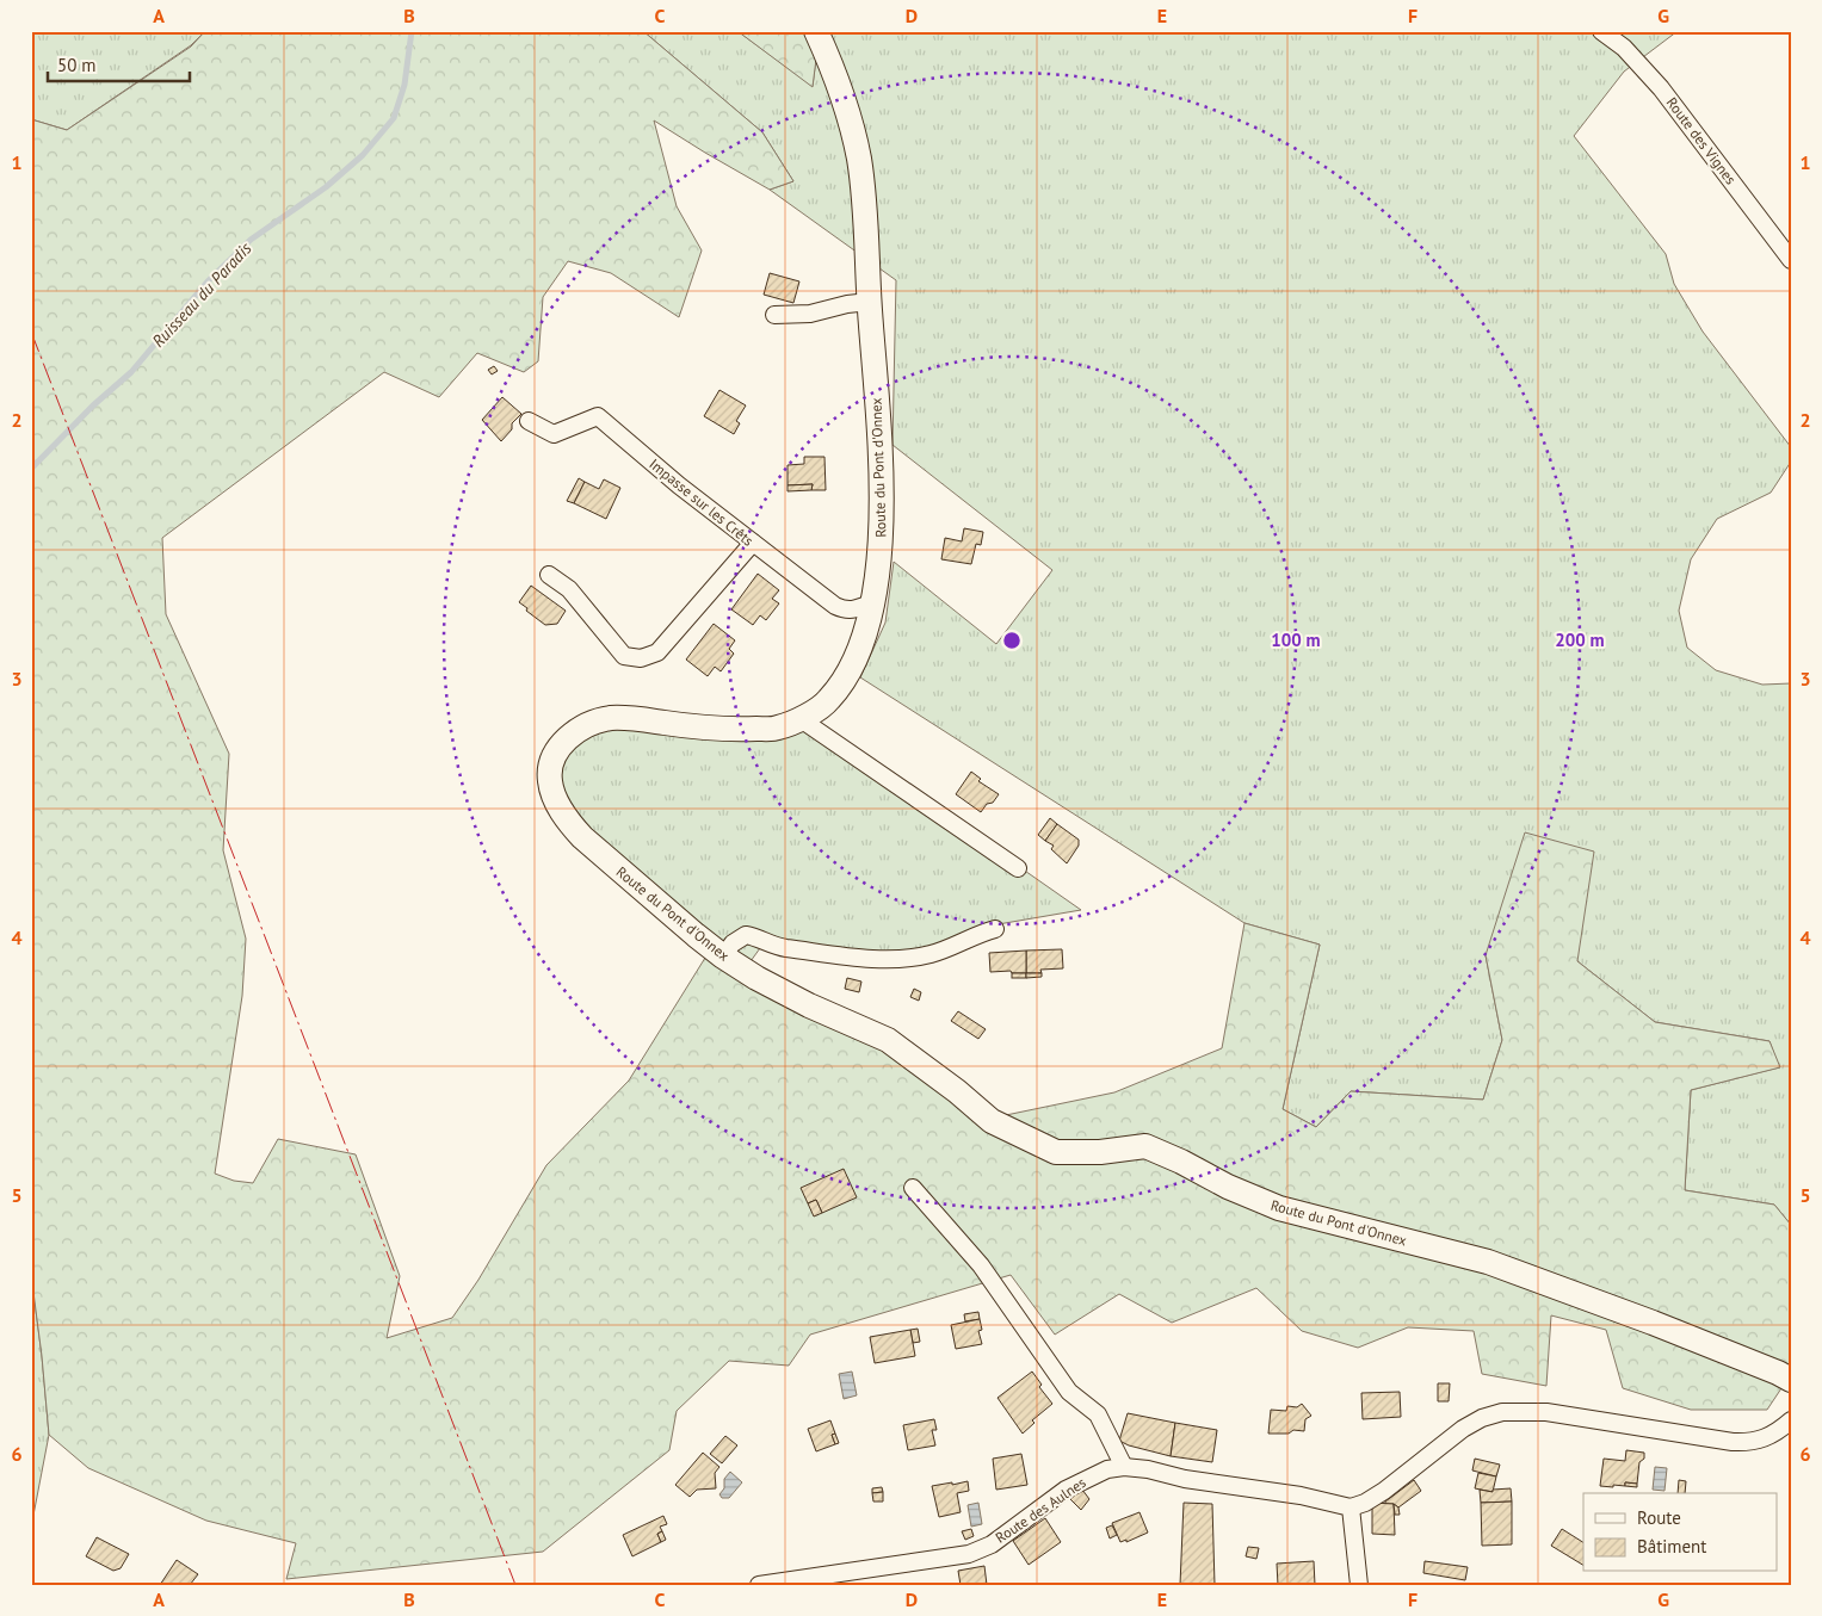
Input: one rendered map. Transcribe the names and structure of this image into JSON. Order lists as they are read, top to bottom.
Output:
{
  "streets": {
    "street": [
      "Route des Vignes",
      "Route du Pont d'Onnex",
      "Impasse sur les Crêts",
      "Route des Aulnes"
    ]
  },
  "crossings": [
    ["Route du Pont d'Onnex", "Impasse sur les Crêts"]
  ],
  "water": ["Ruisseau du Paradis"],
  "legend": ["Route", "Bâtiment"],
  "scale_bar": "50 m",
  "grid": {
    "columns": [
      "A",
      "B",
      "C",
      "D",
      "E",
      "F",
      "G"
    ],
    "rows": [
      "1",
      "2",
      "3",
      "4",
      "5",
      "6"
    ]
  },
  "rings": ["100 m", "200 m"]
}
